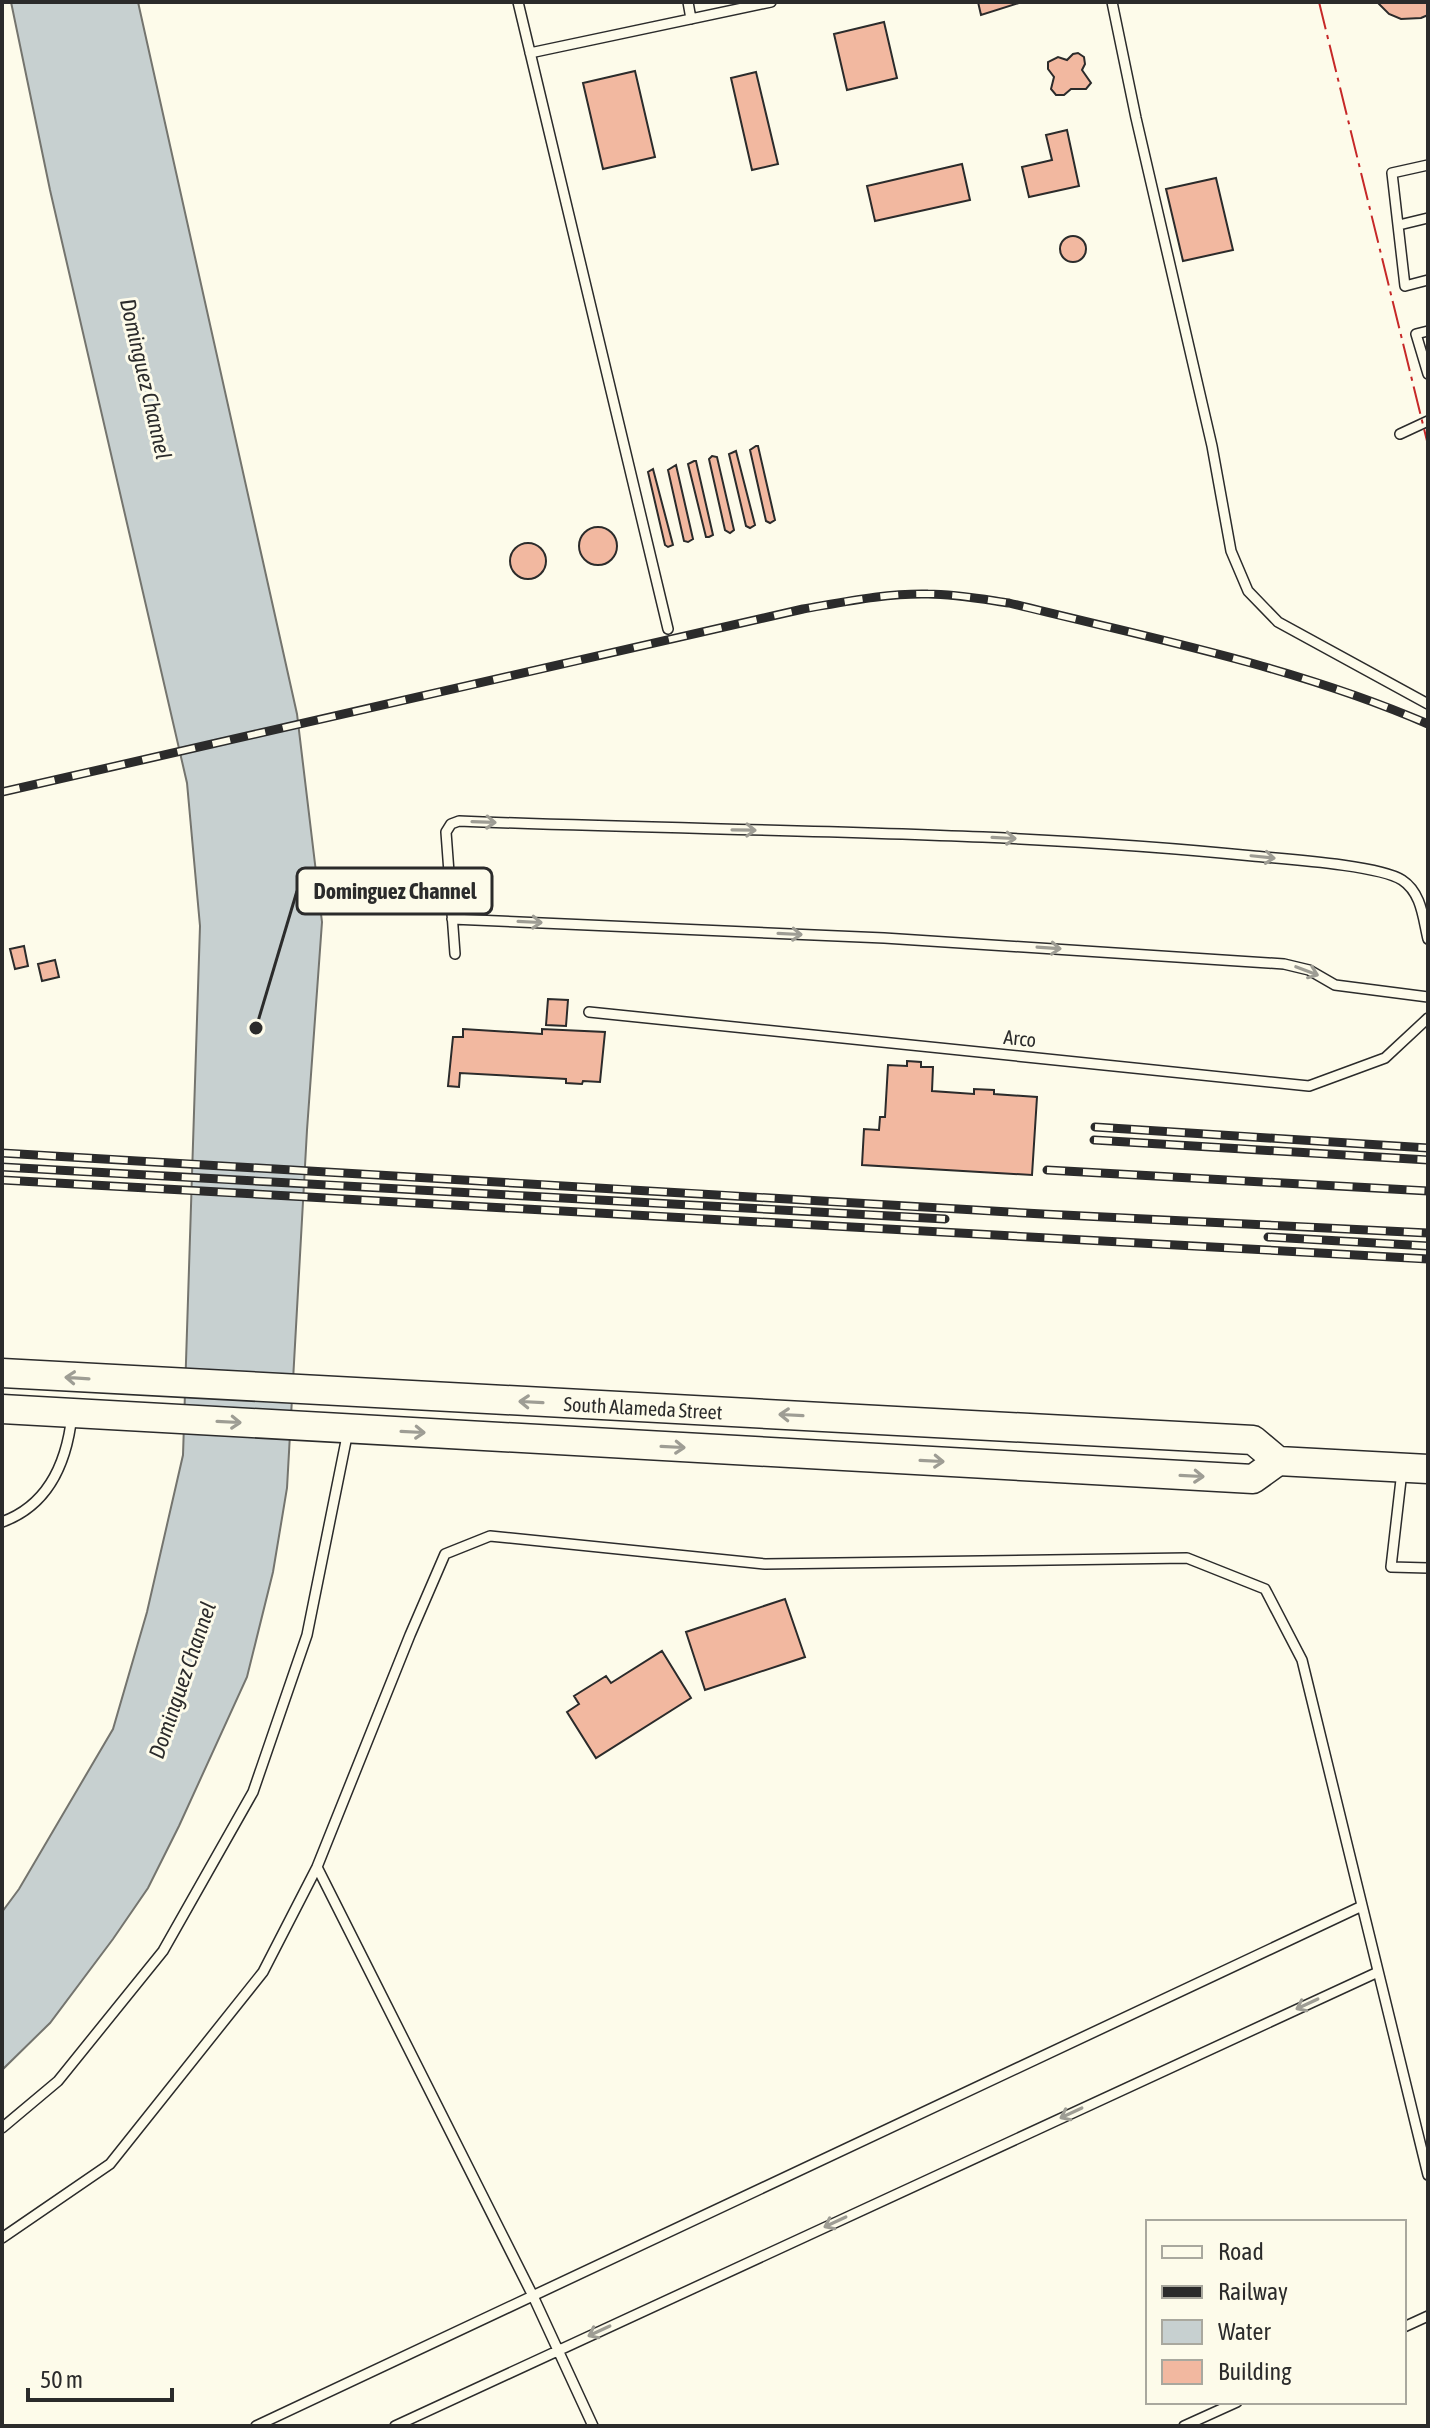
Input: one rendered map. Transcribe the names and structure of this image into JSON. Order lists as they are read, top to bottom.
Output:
{
  "streets": {
    "main road": ["South Alameda Street"],
    "lane": ["Arco"]
  },
  "water": ["Dominguez Channel"],
  "places": ["Dominguez Channel"],
  "legend": [
    "Road",
    "Railway",
    "Water",
    "Building"
  ],
  "scale_bar": "50 m"
}
